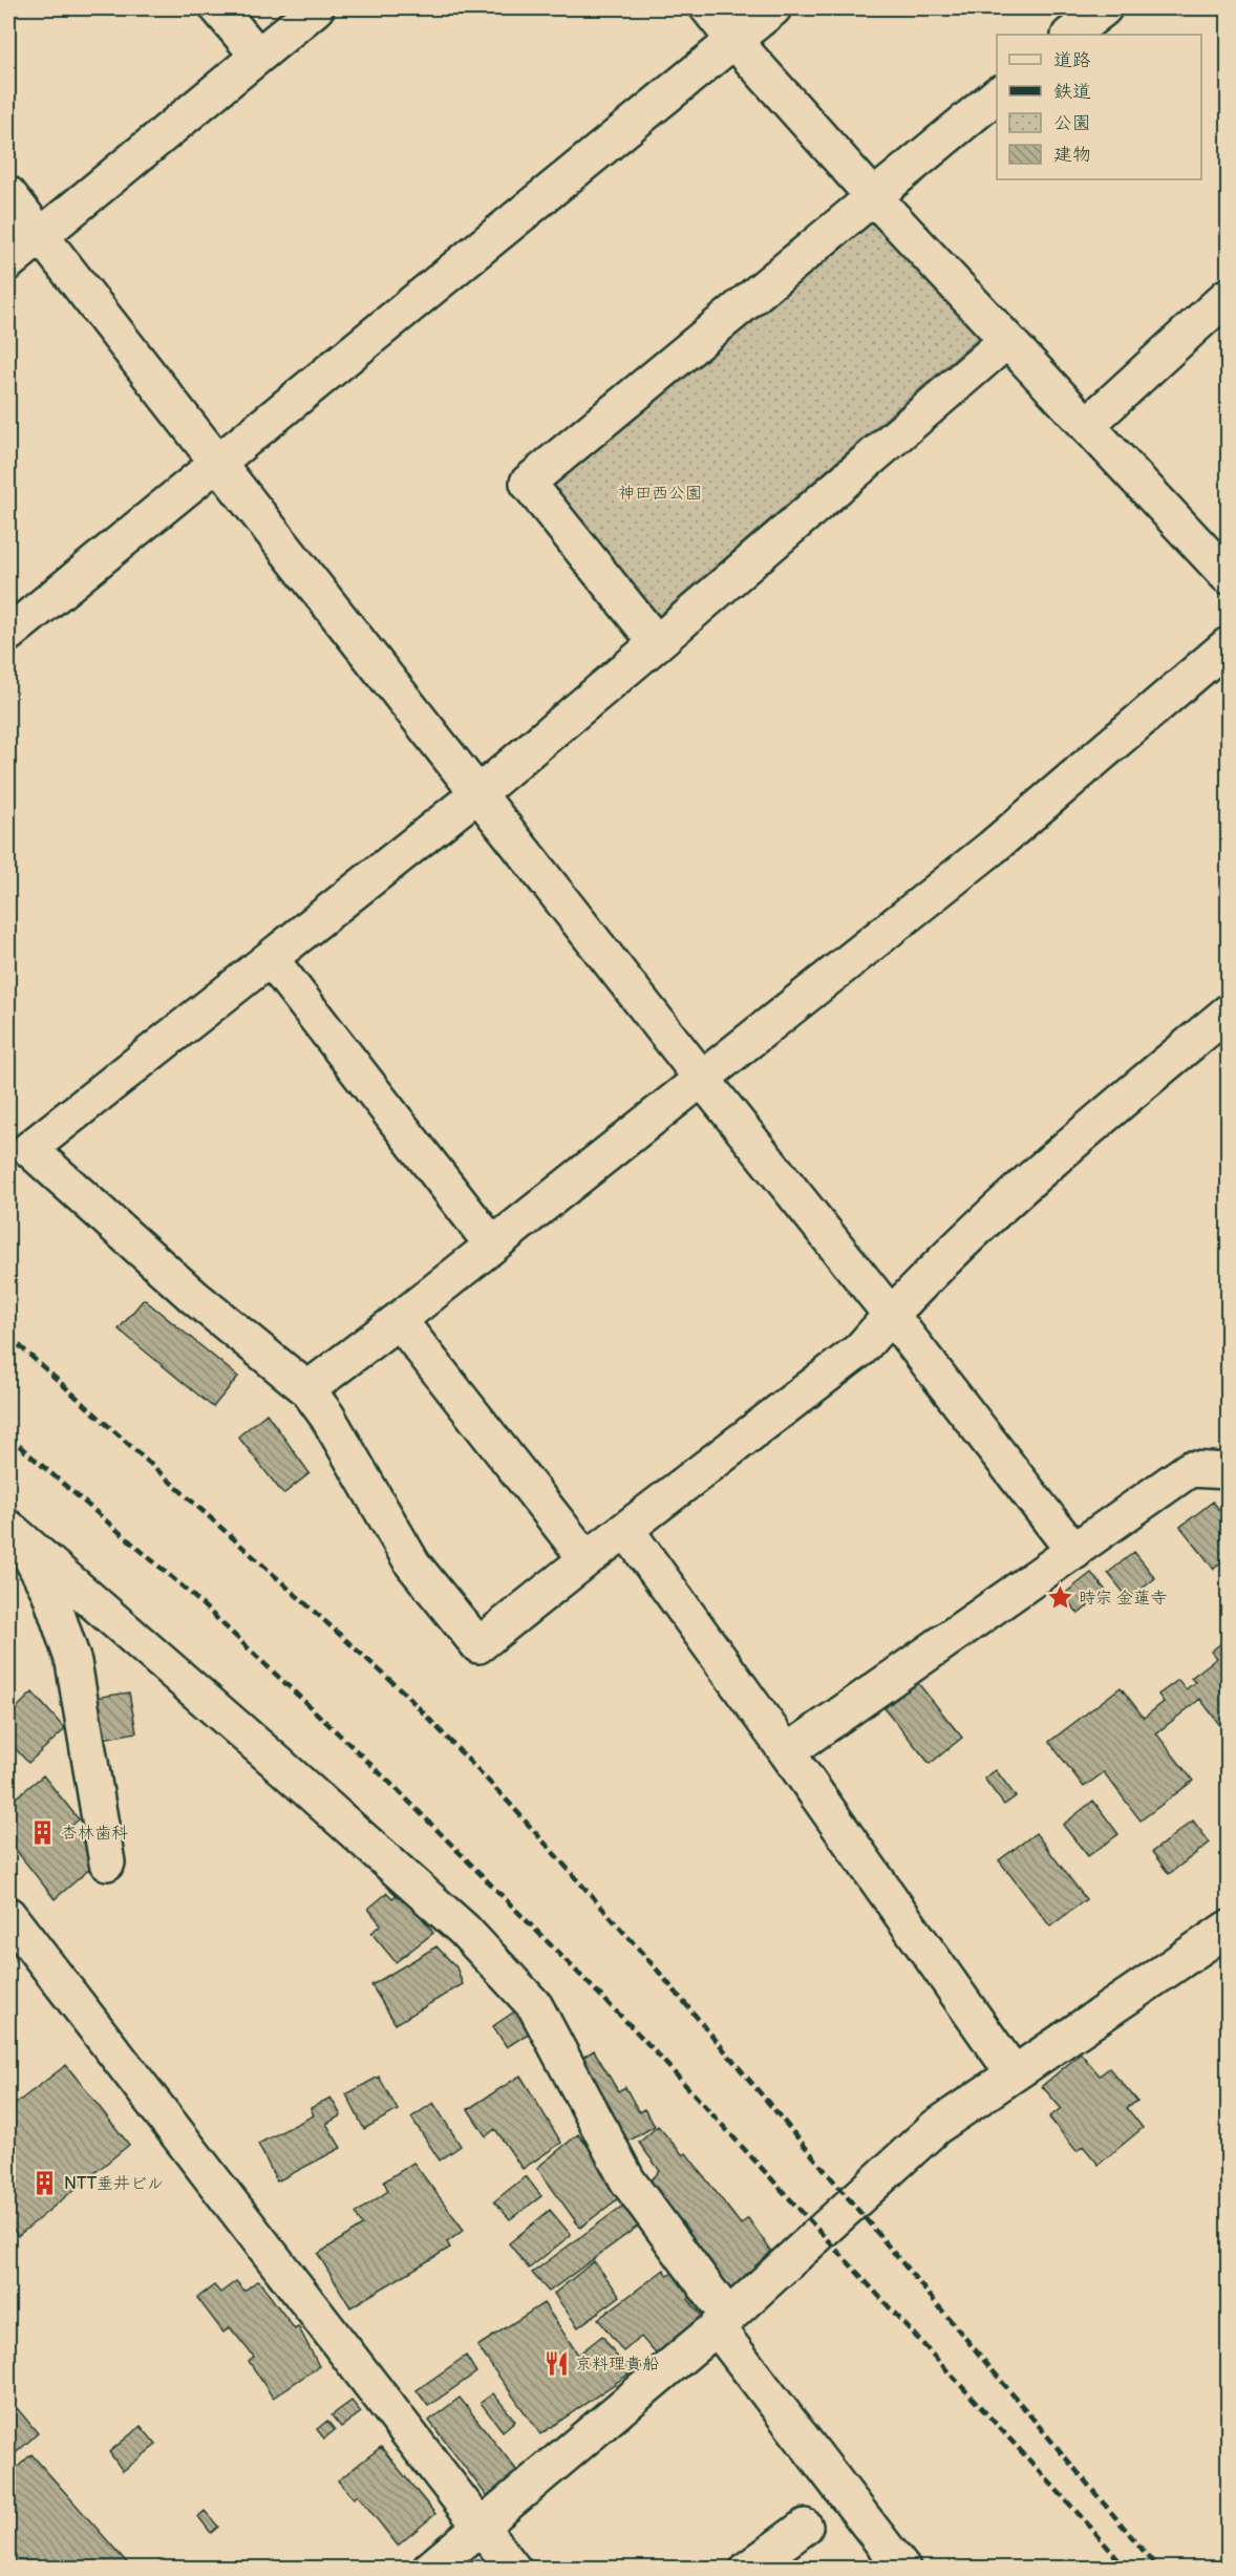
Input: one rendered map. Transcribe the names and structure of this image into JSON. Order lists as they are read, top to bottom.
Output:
{
  "parks": ["神田西公園"],
  "places": {
    "place": ["時宗 金蓮寺"],
    "building": ["杏林歯科", "NTT垂井ビル"],
    "restaurant": ["京料理貴船"]
  },
  "legend": [
    "道路",
    "鉄道",
    "公園",
    "建物"
  ]
}
